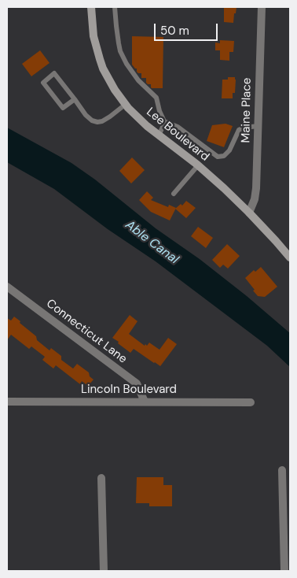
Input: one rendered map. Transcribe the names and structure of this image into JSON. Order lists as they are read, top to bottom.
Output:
{
  "streets": {
    "main road": ["Lee Boulevard"],
    "street": ["Maine Place", "Connecticut Lane", "Lincoln Boulevard"]
  },
  "crossings": [
    ["Maine Place", "Lee Boulevard"],
    ["Connecticut Lane", "Lincoln Boulevard"]
  ],
  "water": ["Able Canal"],
  "scale_bar": "50 m"
}
